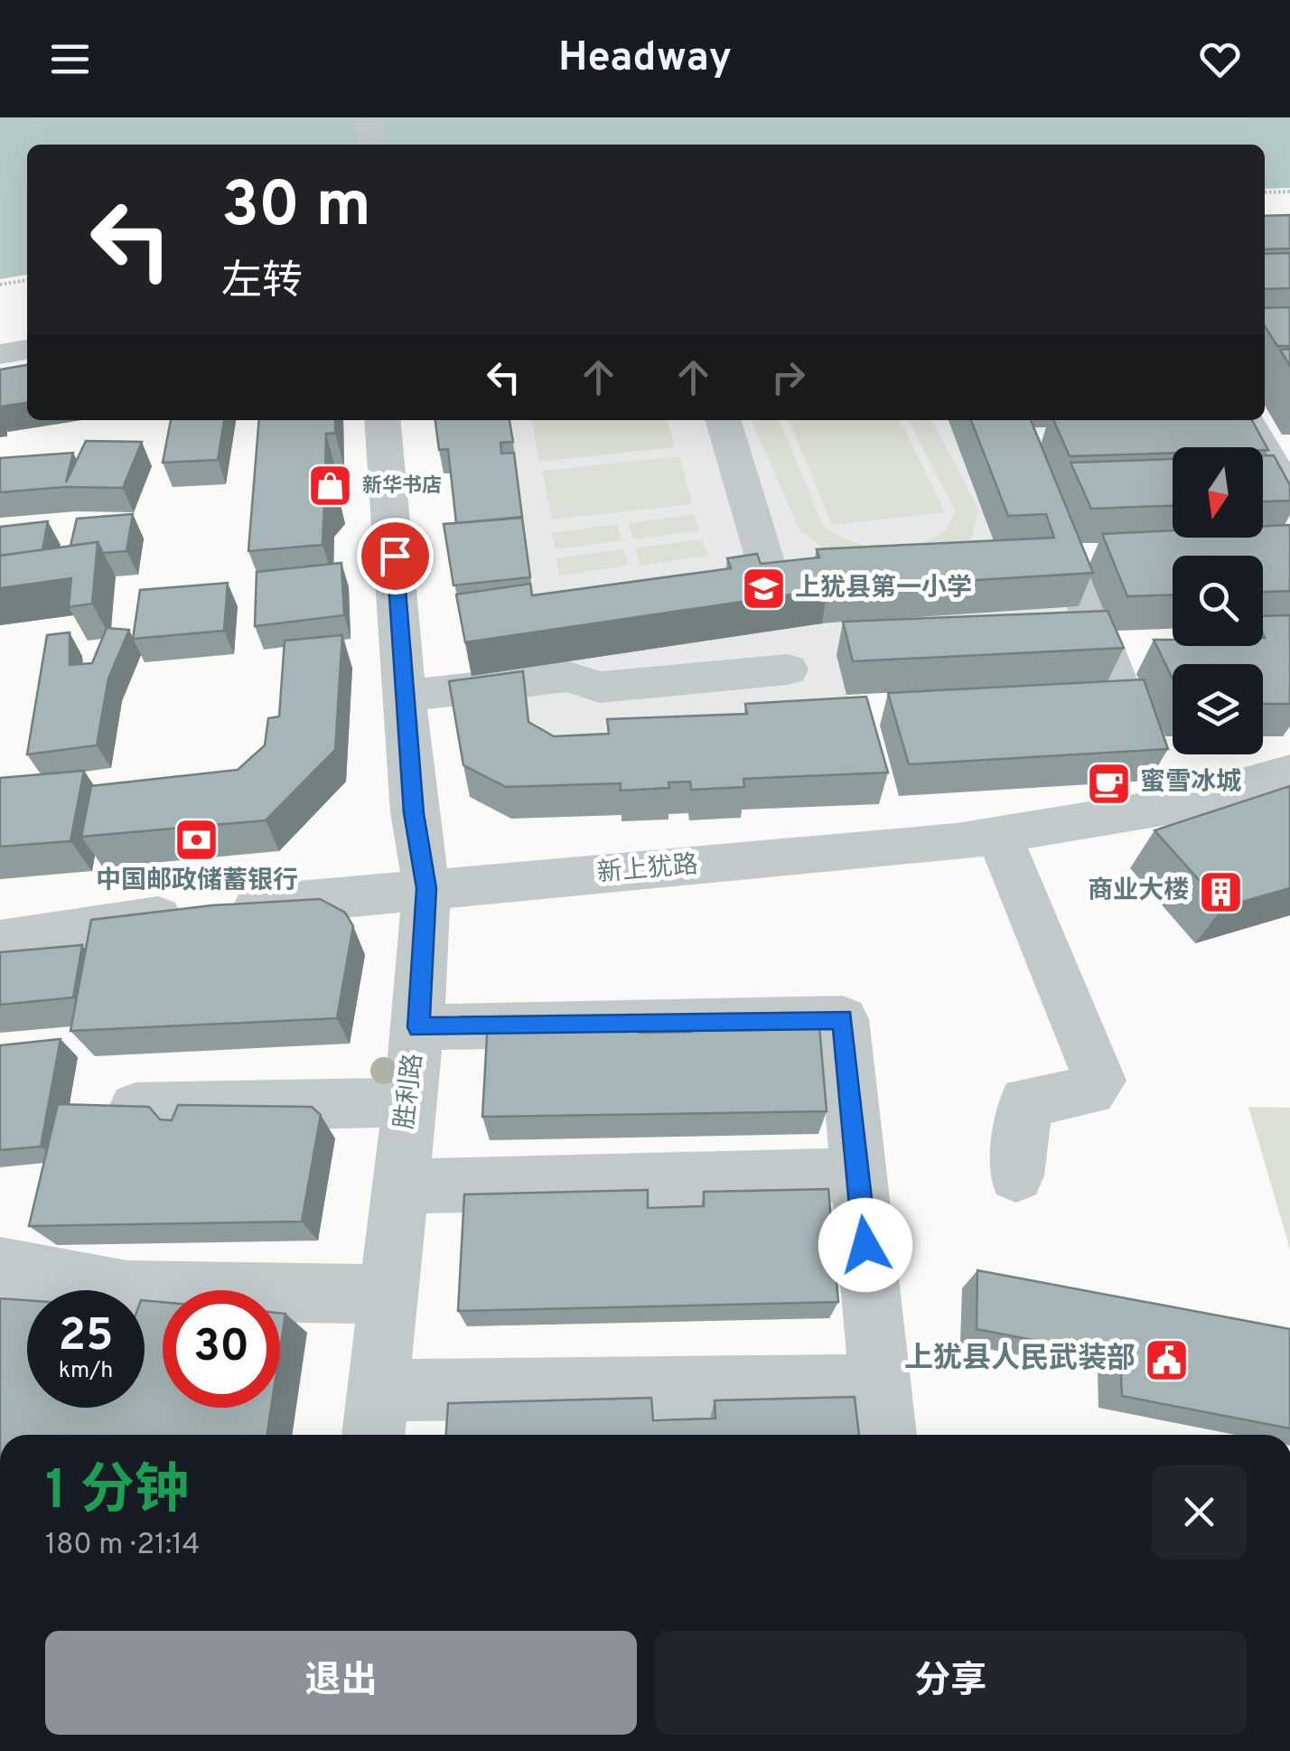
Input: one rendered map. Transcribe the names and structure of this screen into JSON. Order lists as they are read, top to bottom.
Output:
{
  "streets": {
    "street": ["新上犹路", "胜利路"]
  },
  "crossings": [
    ["新上犹路", "胜利路"]
  ],
  "places": {
    "shop": ["新华书店"],
    "school or university": ["上犹县第一小学"],
    "cafe": ["蜜雪冰城"],
    "bank": ["中国邮政储蓄银行"],
    "building": ["商业大楼"],
    "public building": ["上犹县人民武装部"]
  },
  "north": "bottom",
  "page": {
    "header": "Headway",
    "turn": ["30 m", "左转"],
    "speed": "25 km/h",
    "limit": "30",
    "heading": ["1 分钟", "180 m · 21:14"],
    "buttons": ["退出", "分享"]
  }
}
